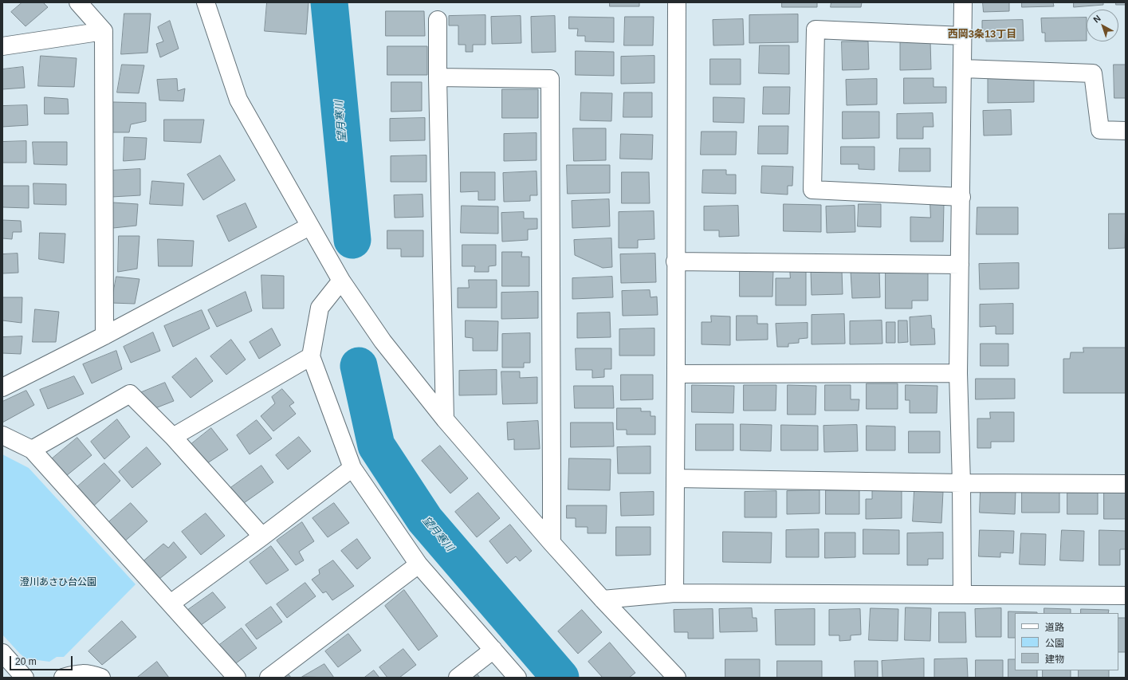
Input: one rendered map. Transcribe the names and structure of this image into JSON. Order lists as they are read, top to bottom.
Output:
{
  "districts": ["西岡3条13丁目"],
  "water": ["望月寒川"],
  "parks": ["澄川あさひ台公園"],
  "legend": ["道路", "公園", "建物"],
  "scale_bar": "20 m",
  "north": "top left"
}
